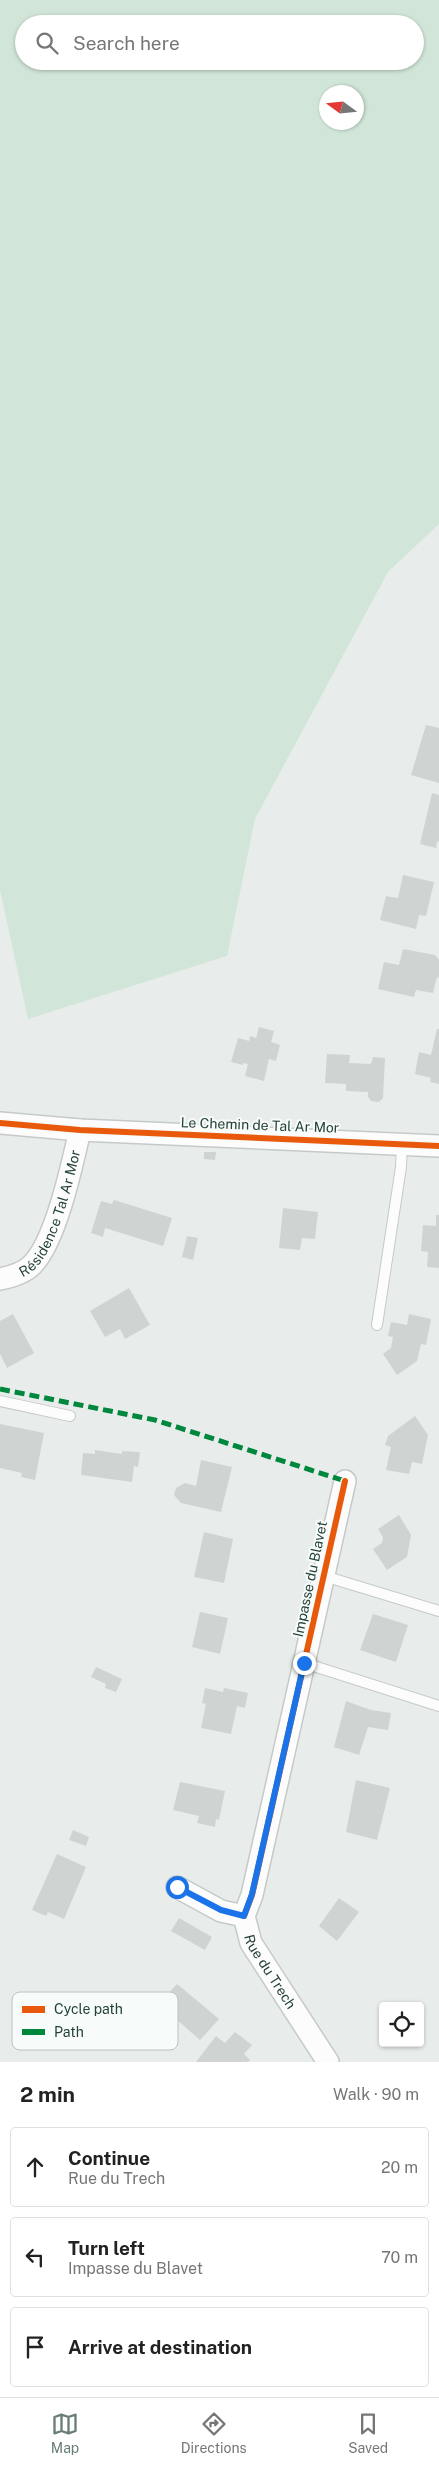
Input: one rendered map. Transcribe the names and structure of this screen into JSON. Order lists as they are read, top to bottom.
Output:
{
  "streets": {
    "street": [
      "Le Chemin de Tal Ar Mor",
      "Résidence Tal Ar Mor",
      "Impasse du Blavet",
      "Rue du Trech"
    ]
  },
  "crossings": [
    ["Le Chemin de Tal Ar Mor", "Résidence Tal Ar Mor"],
    ["Impasse du Blavet", "Rue du Trech"]
  ],
  "legend": ["Cycle path", "Path"],
  "north": "left",
  "page": {
    "search": "Search here",
    "heading": ["2 min", "Walk · 90 m"],
    "list": [
      ["Continue", "Rue du Trech", "20 m"],
      ["Turn left", "Impasse du Blavet", "70 m"],
      "Arrive at destination"
    ],
    "nav": ["Map", "Directions", "Saved"]
  }
}
